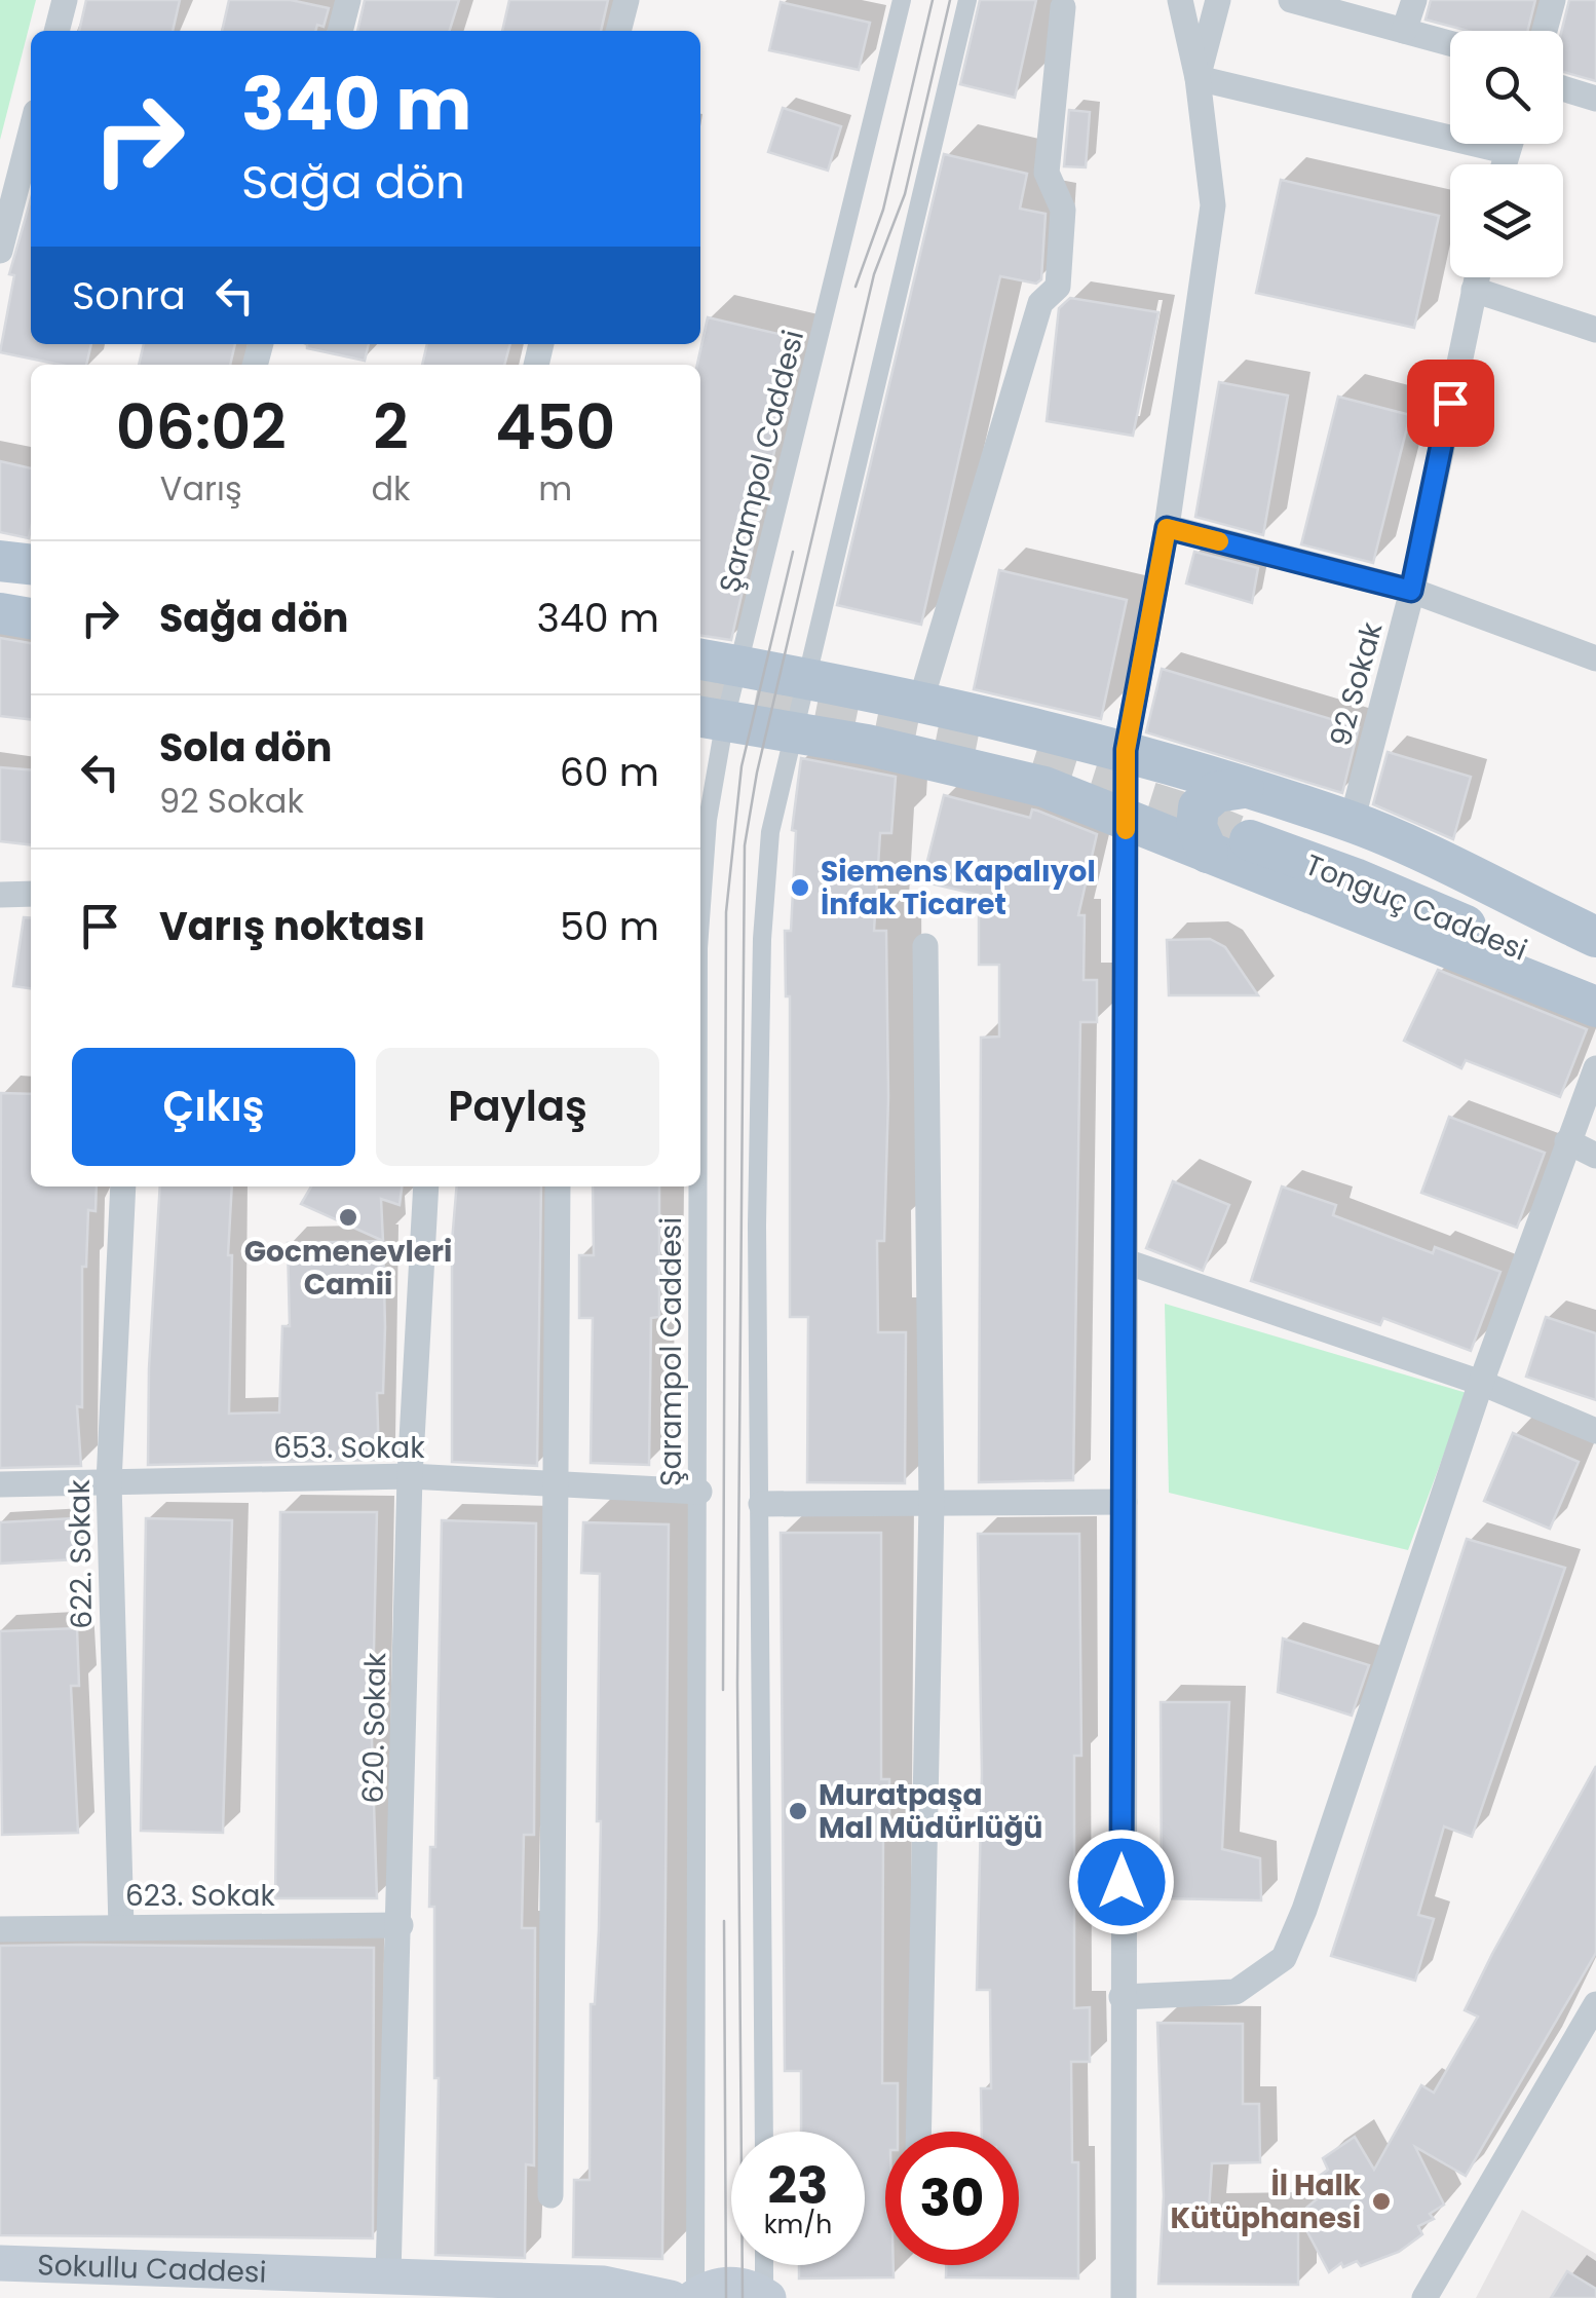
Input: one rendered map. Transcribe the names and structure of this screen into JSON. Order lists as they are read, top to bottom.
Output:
{
  "streets": {
    "main road": ["Tonguç Caddesi", "Sokullu Caddesi"],
    "street": [
      "Şarampol Caddesi",
      "92 Sokak",
      "653. Sokak",
      "622. Sokak",
      "620. Sokak",
      "623. Sokak"
    ]
  },
  "crossings": [
    ["Şarampol Caddesi", "653. Sokak"],
    ["Şarampol Caddesi", "Sokullu Caddesi"],
    ["653. Sokak", "622. Sokak"],
    ["653. Sokak", "620. Sokak"],
    ["622. Sokak", "623. Sokak"],
    ["620. Sokak", "623. Sokak"],
    ["620. Sokak", "Sokullu Caddesi"]
  ],
  "places": [
    "Siemens Kapalıyol İnfak Ticaret",
    "Gocmenevleri Camii",
    "Muratpaşa Mal Müdürlüğü",
    "İl Halk Kütüphanesi"
  ],
  "page": {
    "turn": ["340 m", "Sağa dön"],
    "then": "Sonra",
    "eta": [
      "06:02",
      "Varış",
      "2",
      "dk",
      "450",
      "m"
    ],
    "list": [
      {
        "name": "Sağa dön",
        "value": "340 m"
      },
      {
        "name": "Sola dön",
        "note": "92 Sokak",
        "value": "60 m"
      },
      {
        "name": "Varış noktası",
        "value": "50 m"
      }
    ],
    "buttons": ["Çıkış", "Paylaş"],
    "speed": "23 km/h",
    "limit": "30"
  }
}
